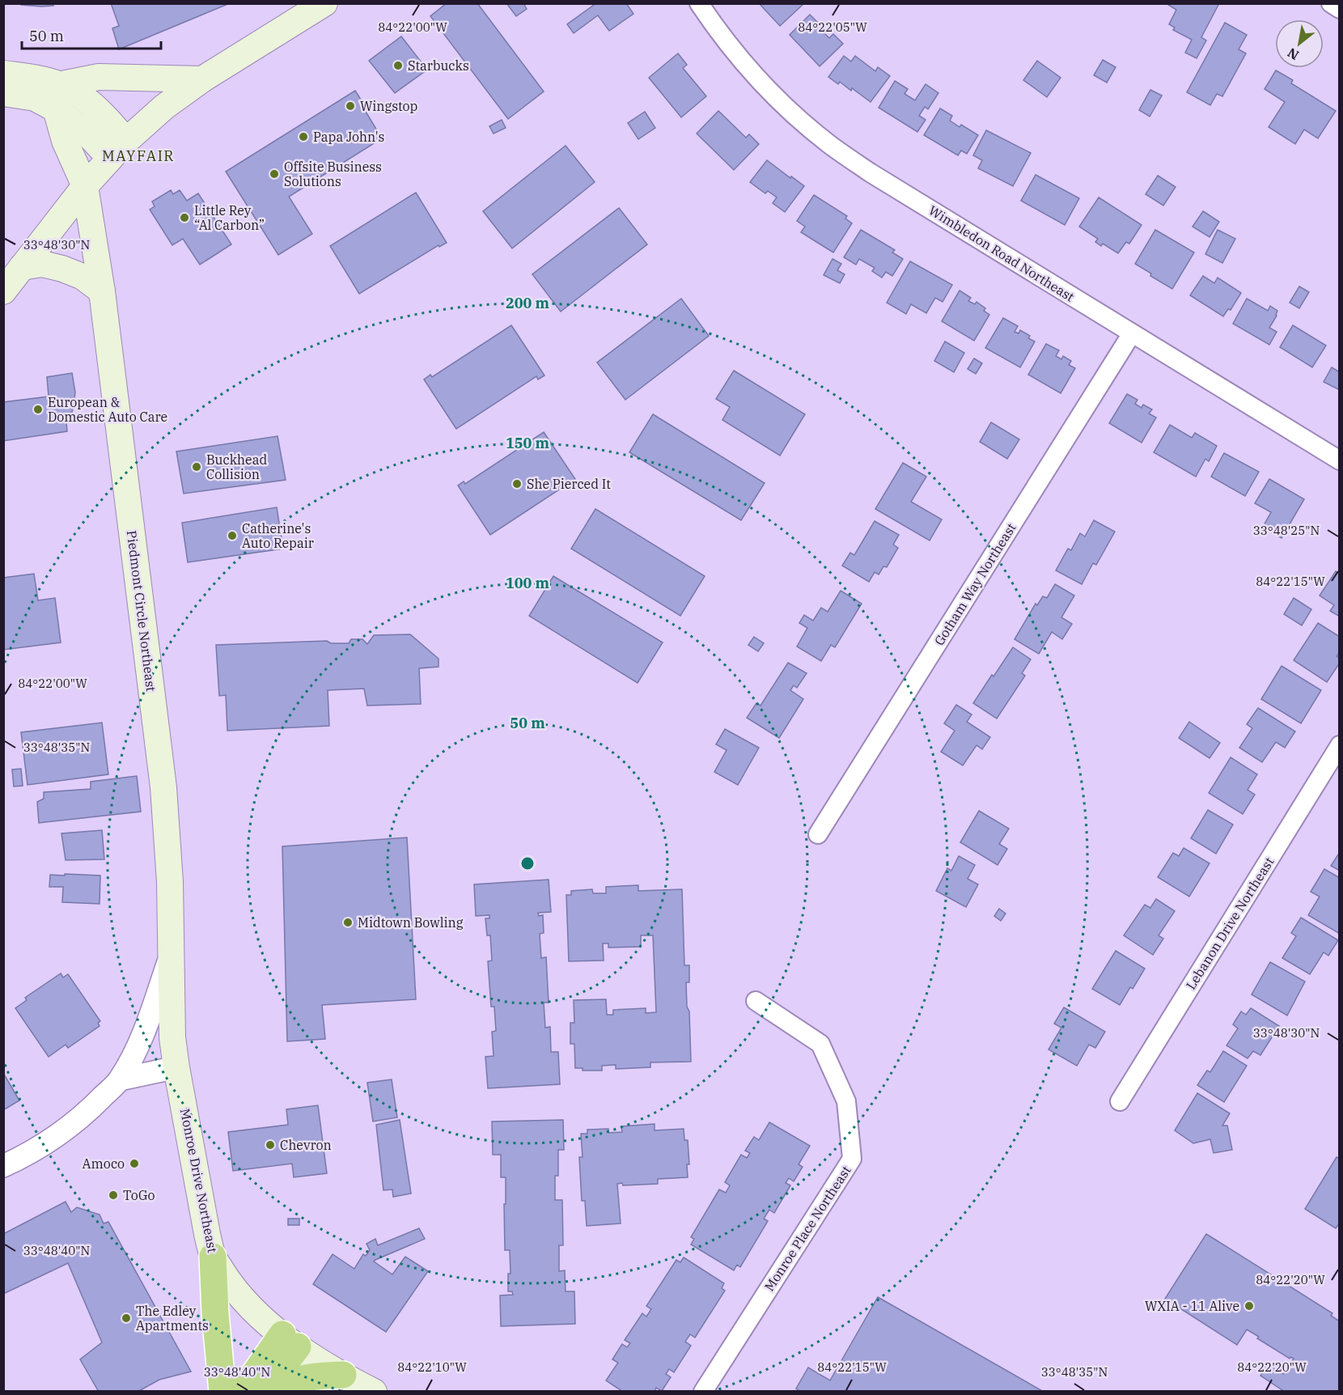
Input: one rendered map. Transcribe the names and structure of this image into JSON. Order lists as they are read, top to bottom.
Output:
{
  "streets": {
    "main road": ["Piedmont Circle Northeast", "Monroe Drive Northeast"],
    "street": [
      "Wimbledon Road Northeast",
      "Gotham Way Northeast",
      "Lebanon Drive Northeast",
      "Monroe Place Northeast"
    ]
  },
  "crossings": [
    ["Wimbledon Road Northeast", "Gotham Way Northeast"],
    ["Piedmont Circle Northeast", "Monroe Drive Northeast"]
  ],
  "districts": ["MAYFAIR"],
  "places": [
    "Starbucks",
    "Wingstop",
    "Papa John's",
    "Offsite Business Solutions",
    "Little Rey “Al Carbon”",
    "European & Domestic Auto Care",
    "Buckhead Collision",
    "She Pierced It",
    "Catherine's Auto Repair",
    "Midtown Bowling",
    "Chevron",
    "Amoco",
    "ToGo",
    "WXIA - 11 Alive",
    "The Edley Apartments"
  ],
  "scale_bar": "50 m",
  "north": "bottom left",
  "coordinates": [
    "84°22'00\"W",
    "84°22'05\"W",
    "33°48'30\"N",
    "33°48'25\"N",
    "84°22'15\"W",
    "33°48'35\"N",
    "33°48'40\"N",
    "84°22'20\"W",
    "84°22'10\"W"
  ],
  "rings": [
    "200 m",
    "150 m",
    "100 m",
    "50 m"
  ]
}
